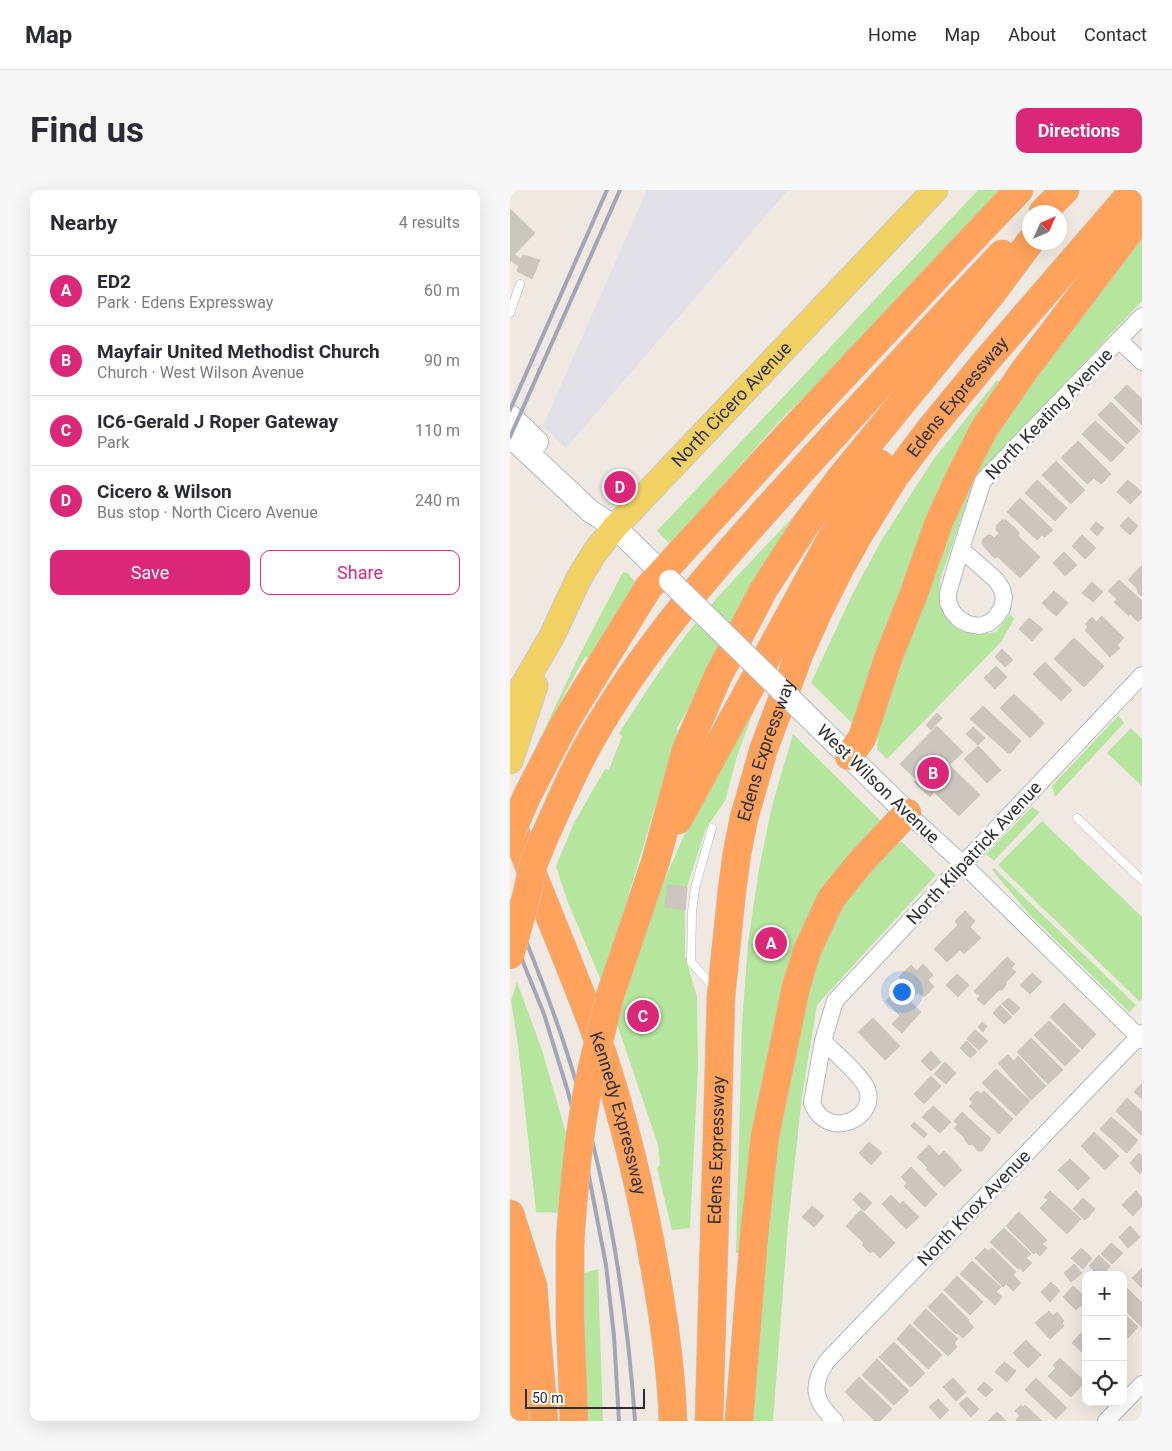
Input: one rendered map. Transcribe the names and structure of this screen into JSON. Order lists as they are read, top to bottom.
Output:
{
  "streets": {
    "highway": ["Edens Expressway", "Kennedy Expressway"],
    "main road": ["North Cicero Avenue"],
    "street": [
      "North Keating Avenue",
      "West Wilson Avenue",
      "North Kilpatrick Avenue",
      "North Knox Avenue"
    ]
  },
  "crossings": [
    ["North Cicero Avenue", "West Wilson Avenue"],
    ["West Wilson Avenue", "North Kilpatrick Avenue"],
    ["West Wilson Avenue", "North Knox Avenue"]
  ],
  "scale_bar": "50 m",
  "north": "top right",
  "page": {
    "header": "Map",
    "nav": [
      "Home",
      "Map",
      "About",
      "Contact"
    ],
    "buttons": [
      "Directions",
      ["Save", "Share"]
    ],
    "title": "Find us",
    "heading": ["Nearby", "4 results"],
    "list": [
      {
        "mark": "A",
        "name": "ED2",
        "note": "Park · Edens Expressway",
        "value": "60 m"
      },
      {
        "mark": "B",
        "name": "Mayfair United Methodist Church",
        "note": "Church · West Wilson Avenue",
        "value": "90 m"
      },
      {
        "mark": "C",
        "name": "IC6-Gerald J Roper Gateway",
        "note": "Park",
        "value": "110 m"
      },
      {
        "mark": "D",
        "name": "Cicero & Wilson",
        "note": "Bus stop · North Cicero Avenue",
        "value": "240 m"
      }
    ],
    "pins": [
      "D",
      "B",
      "A",
      "C"
    ],
    "map_buttons": ["+", "−"],
    "scale": "50 m"
  }
}
